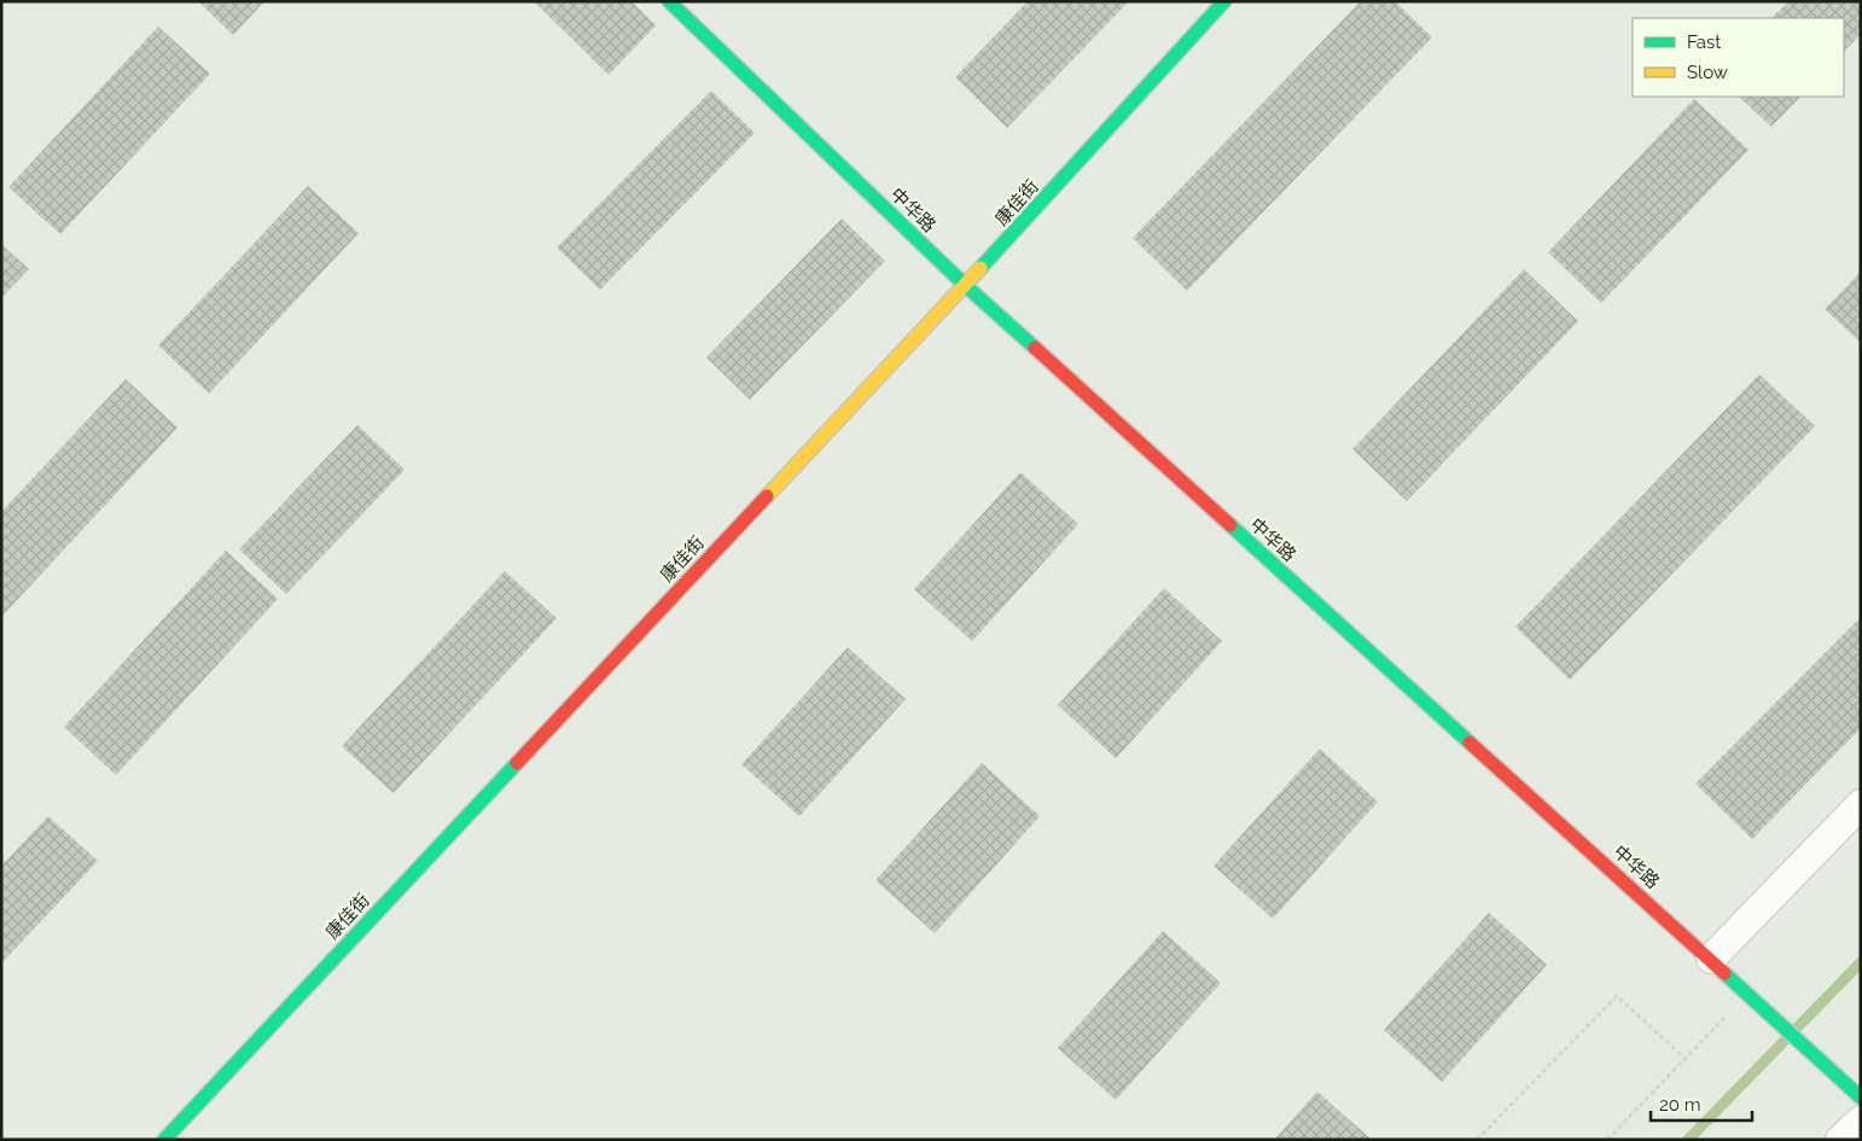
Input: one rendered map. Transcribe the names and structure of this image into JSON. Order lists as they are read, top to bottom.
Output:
{
  "streets": {
    "street": ["康佳街", "中华路"]
  },
  "crossings": [
    ["康佳街", "中华路"]
  ],
  "legend": ["Fast", "Slow"],
  "scale_bar": "20 m"
}
